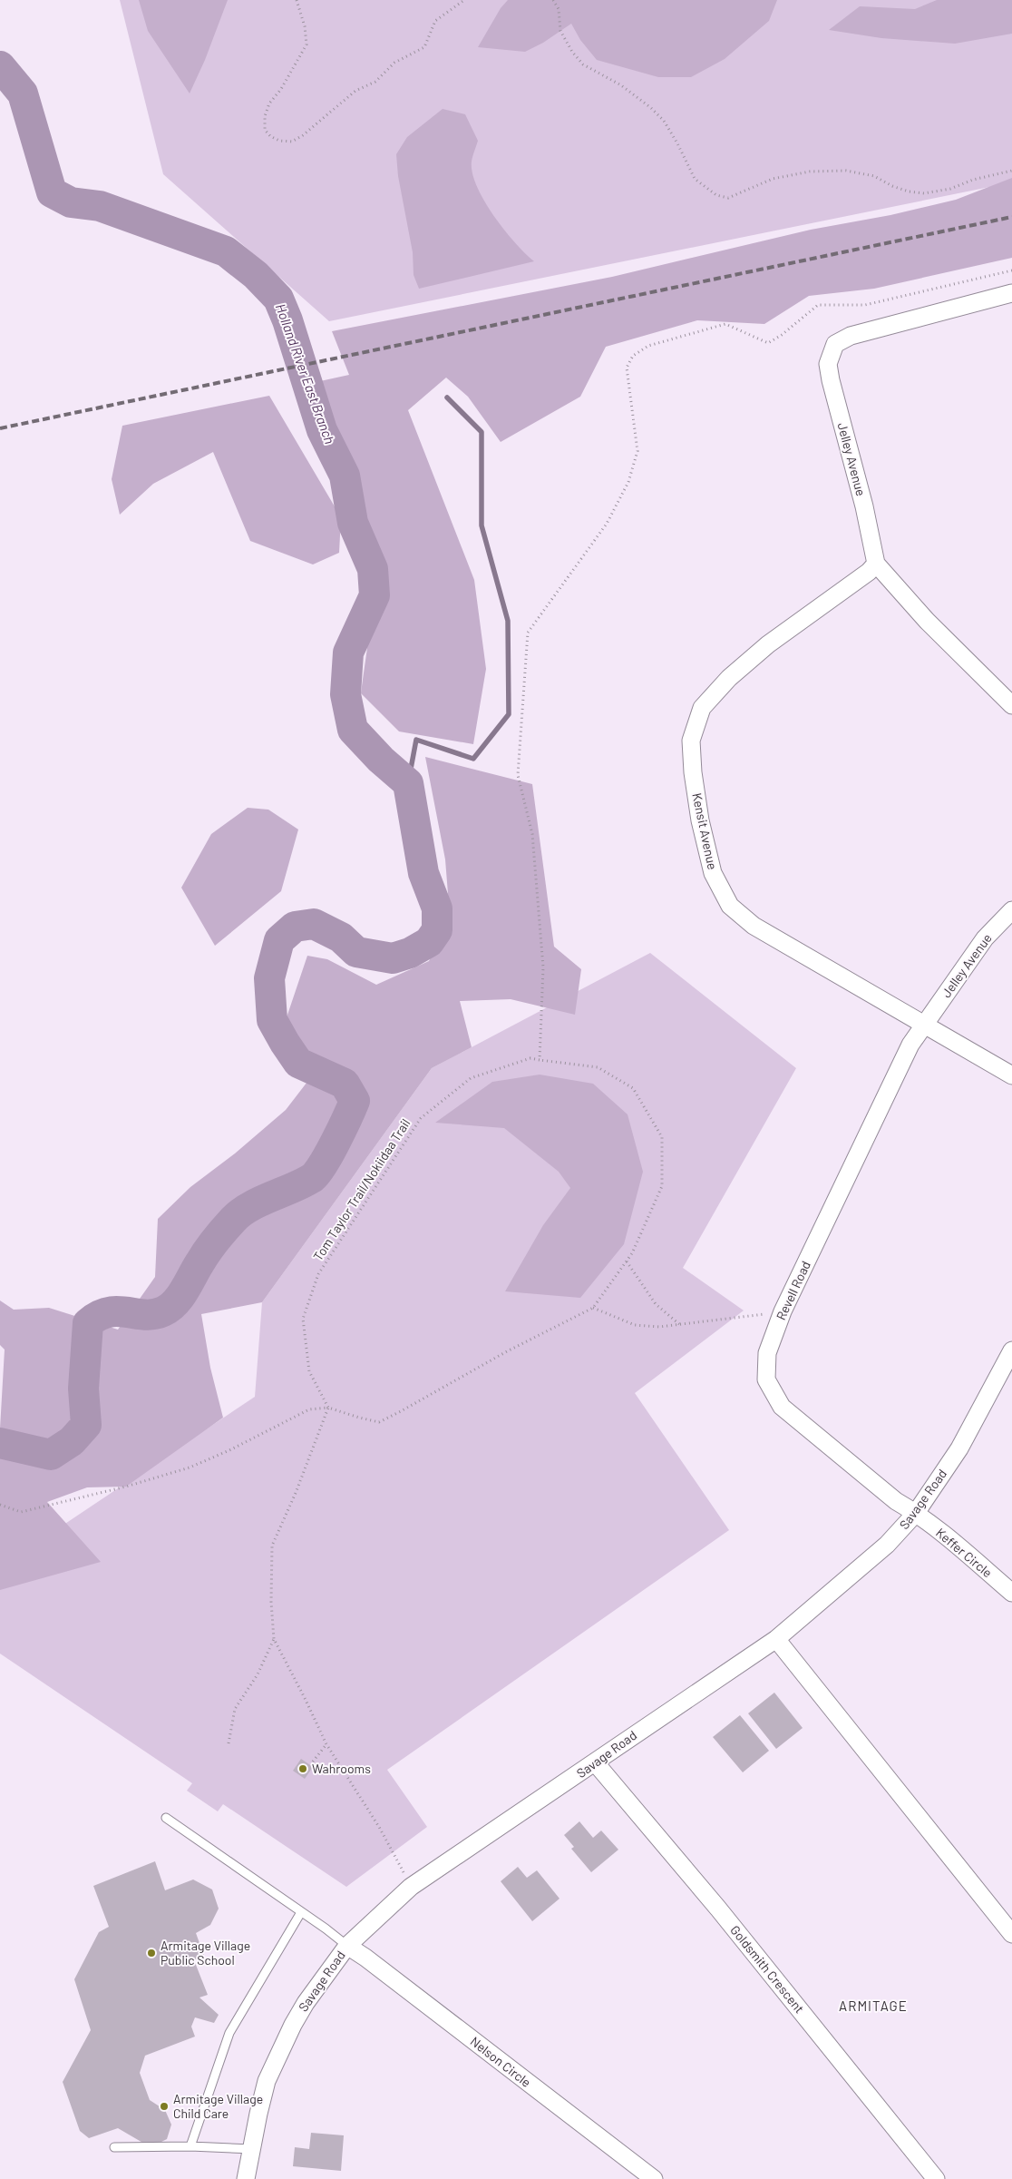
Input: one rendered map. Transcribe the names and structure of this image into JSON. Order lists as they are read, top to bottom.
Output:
{
  "streets": {
    "street": [
      "Jelley Avenue",
      "Kensit Avenue",
      "Revell Road",
      "Savage Road",
      "Keffer Circle",
      "Goldsmith Crescent",
      "Nelson Circle"
    ],
    "path": ["Tom Taylor Trail/Nokiidaa Trail"]
  },
  "crossings": [
    ["Jelley Avenue", "Kensit Avenue"],
    ["Jelley Avenue", "Revell Road"],
    ["Kensit Avenue", "Revell Road"],
    ["Revell Road", "Savage Road"],
    ["Revell Road", "Keffer Circle"],
    ["Savage Road", "Keffer Circle"],
    ["Savage Road", "Goldsmith Crescent"],
    ["Savage Road", "Nelson Circle"]
  ],
  "districts": ["ARMITAGE"],
  "water": ["Holland River East Branch"],
  "places": ["Wahrooms", "Armitage Village Public School", "Armitage Village Child Care"]
}
